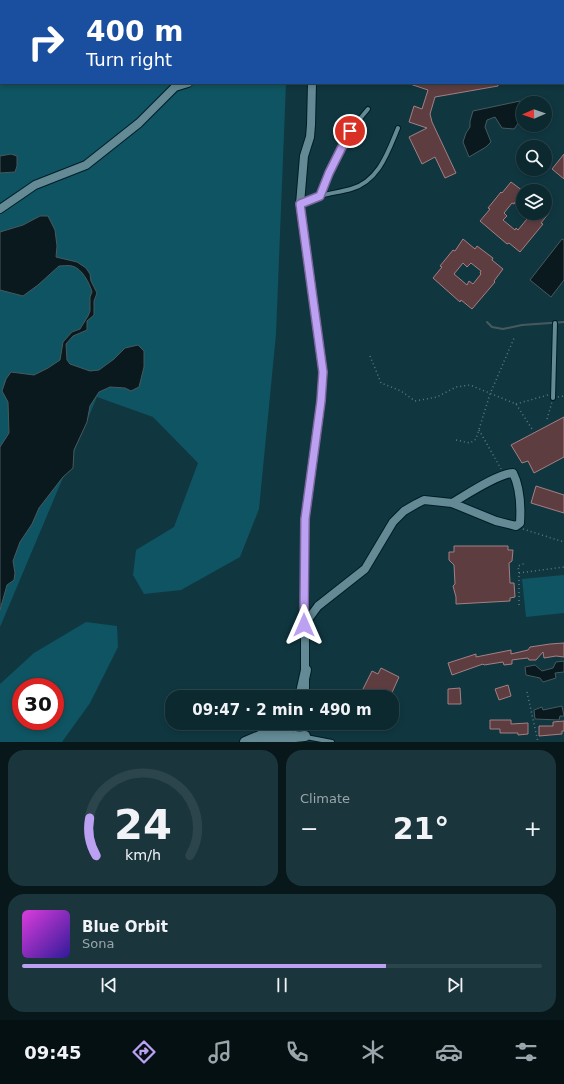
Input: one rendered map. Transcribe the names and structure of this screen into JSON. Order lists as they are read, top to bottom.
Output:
{
  "north": "left",
  "page": {
    "turn": ["400 m", "Turn right"],
    "limit": "30",
    "trip": "09:47 · 2 min · 490 m",
    "tile": "Climate",
    "heat": ["−", "21°", "+"],
    "song": ["Blue Orbit", "Sona"],
    "tabs": "09:45",
    "gauge": ["24", "km/h"]
  }
}
